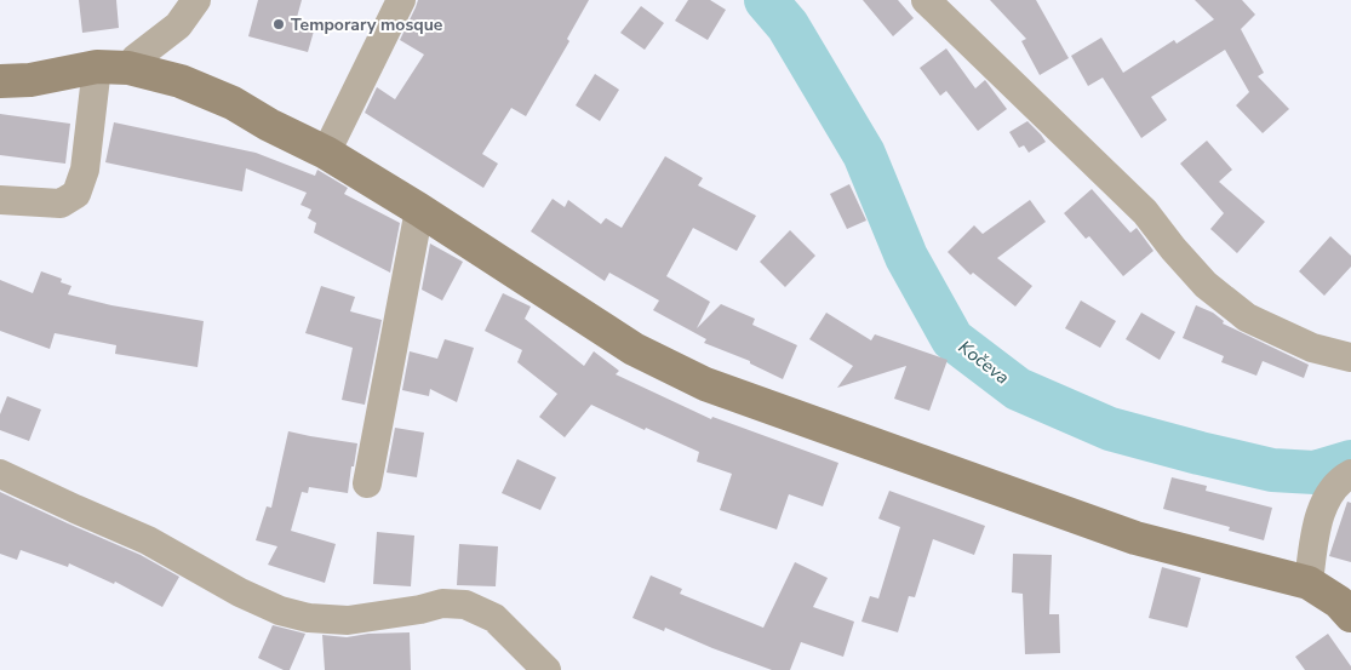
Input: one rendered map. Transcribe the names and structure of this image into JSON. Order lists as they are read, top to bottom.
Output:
{
  "water": ["Kočeva"],
  "places": ["Temporary mosque"]
}
